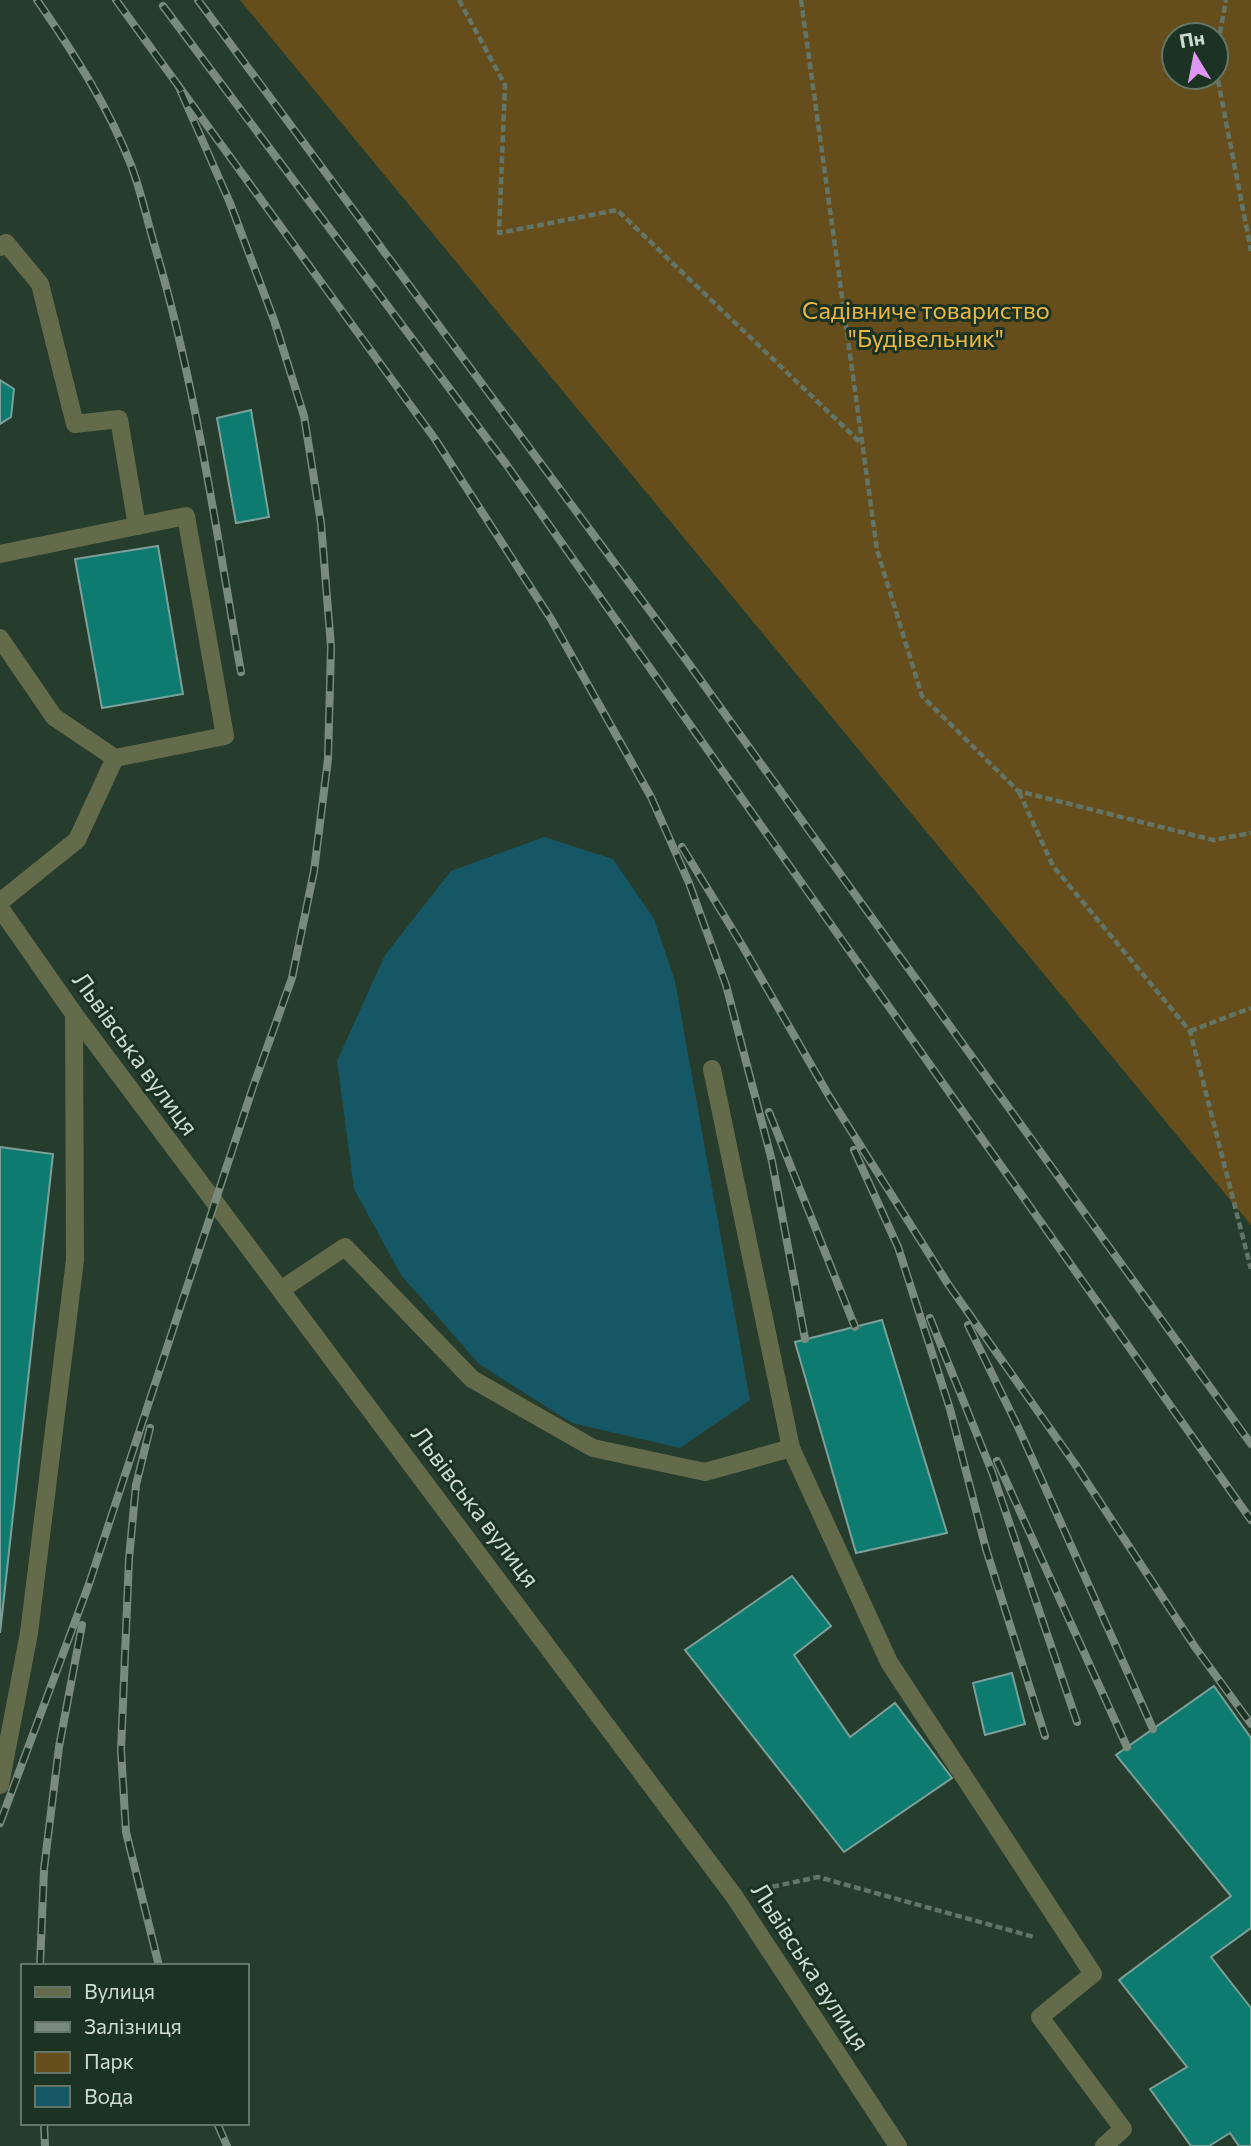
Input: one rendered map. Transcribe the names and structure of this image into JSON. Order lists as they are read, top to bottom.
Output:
{
  "streets": {
    "street": ["Львівська вулиця"]
  },
  "parks": ["Садівниче товариство \"Будівельник\""],
  "legend": [
    "Вулиця",
    "Залізниця",
    "Парк",
    "Вода"
  ],
  "north": "top"
}
